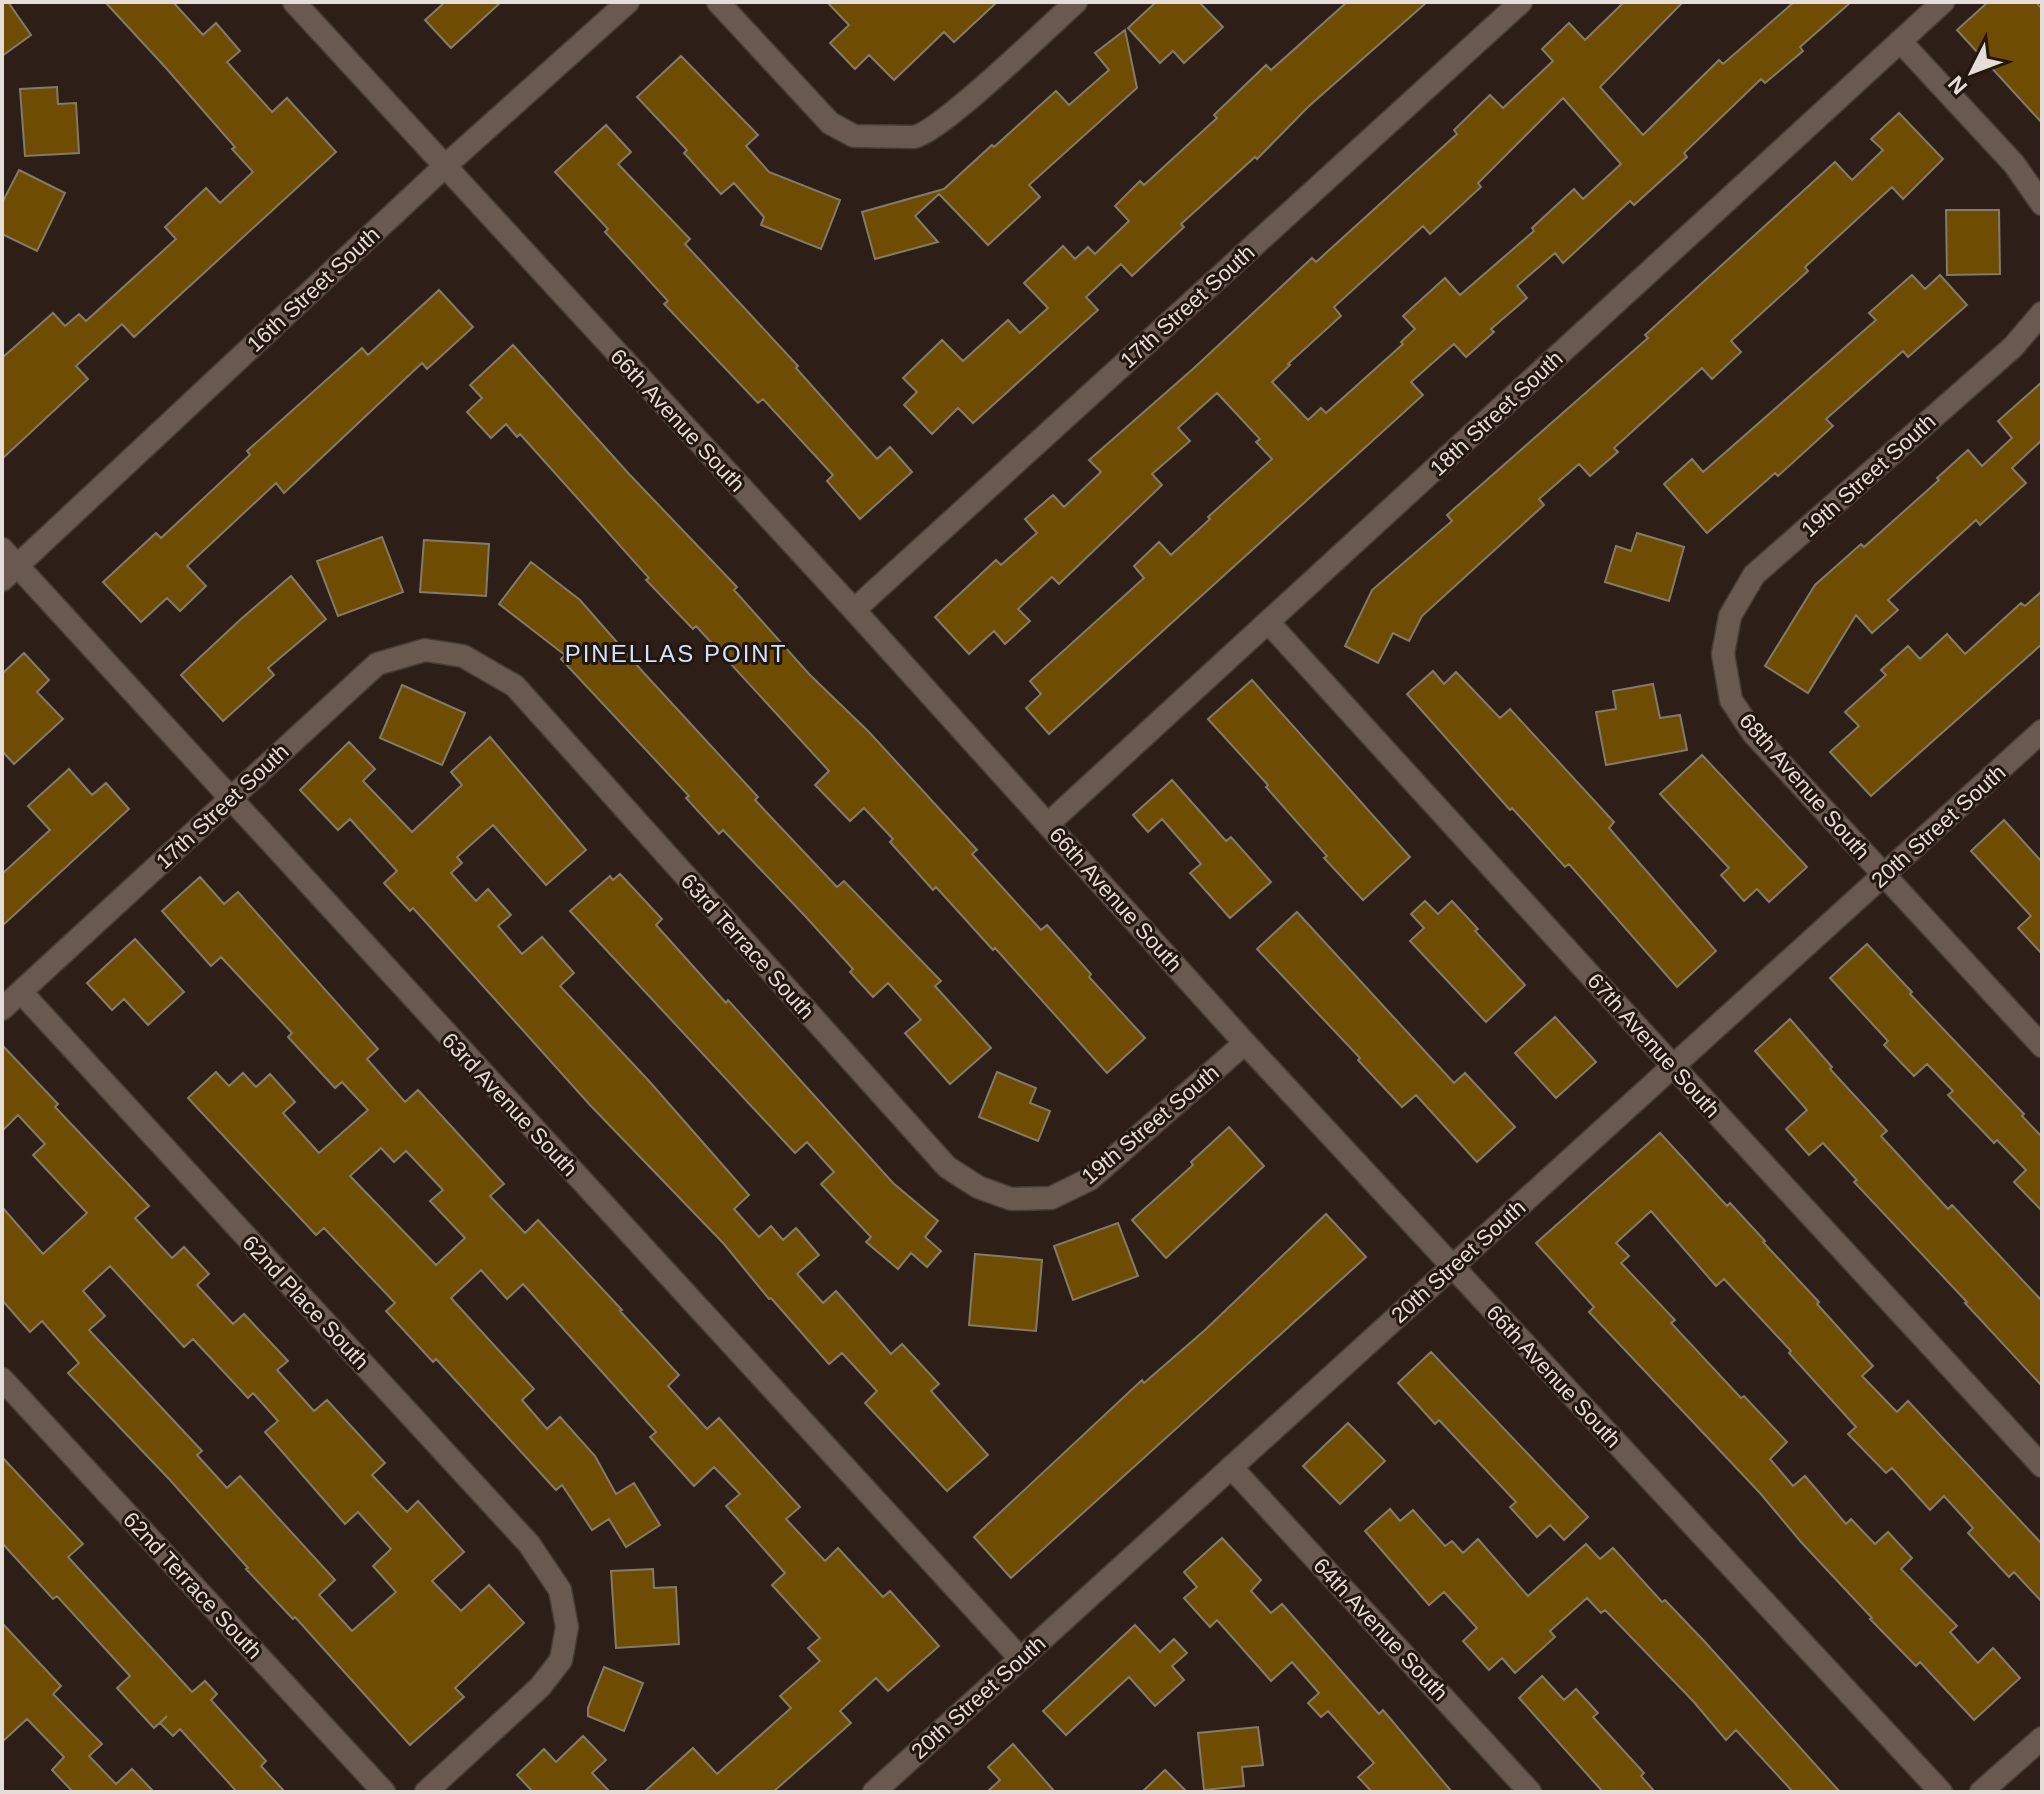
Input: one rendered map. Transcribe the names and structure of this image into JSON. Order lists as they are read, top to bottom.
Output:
{
  "streets": {
    "street": [
      "16th Street South",
      "17th Street South",
      "18th Street South",
      "66th Avenue South",
      "19th Street South",
      "68th Avenue South",
      "20th Street South",
      "63rd Terrace South",
      "67th Avenue South",
      "63rd Avenue South",
      "62nd Place South",
      "62nd Terrace South",
      "64th Avenue South"
    ]
  },
  "crossings": [
    ["16th Street South", "66th Avenue South"],
    ["16th Street South", "63rd Avenue South"],
    ["17th Street South", "66th Avenue South"],
    ["17th Street South", "63rd Terrace South"],
    ["17th Street South", "63rd Avenue South"],
    ["17th Street South", "62nd Place South"],
    ["18th Street South", "66th Avenue South"],
    ["18th Street South", "67th Avenue South"],
    ["66th Avenue South", "19th Street South"],
    ["66th Avenue South", "20th Street South"],
    ["19th Street South", "68th Avenue South"],
    ["19th Street South", "63rd Terrace South"],
    ["68th Avenue South", "20th Street South"],
    ["20th Street South", "67th Avenue South"],
    ["20th Street South", "63rd Avenue South"],
    ["20th Street South", "64th Avenue South"]
  ],
  "districts": ["PINELLAS POINT"],
  "north": "bottom left"
}
